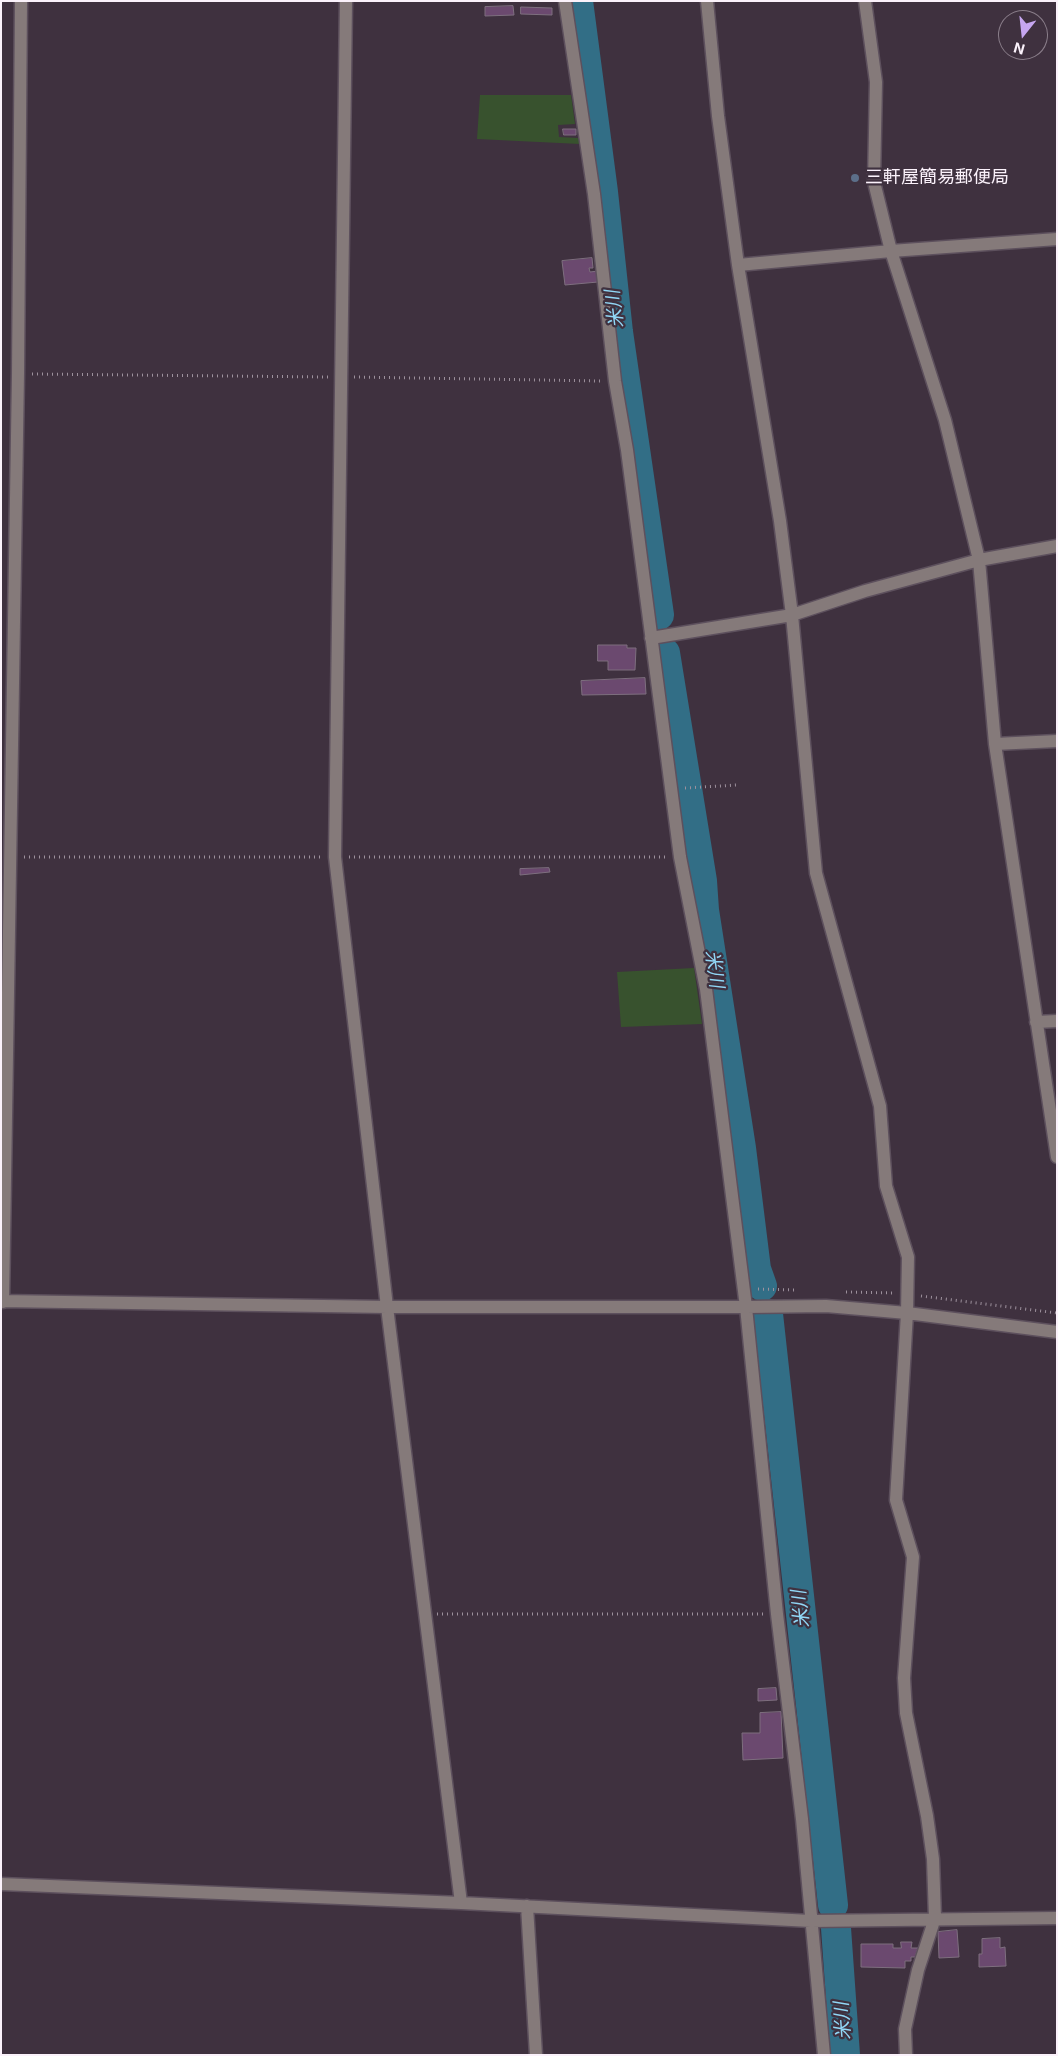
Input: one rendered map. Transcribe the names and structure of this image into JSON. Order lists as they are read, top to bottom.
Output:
{
  "water": ["米川"],
  "places": ["三軒屋簡易郵便局"],
  "north": "bottom"
}
